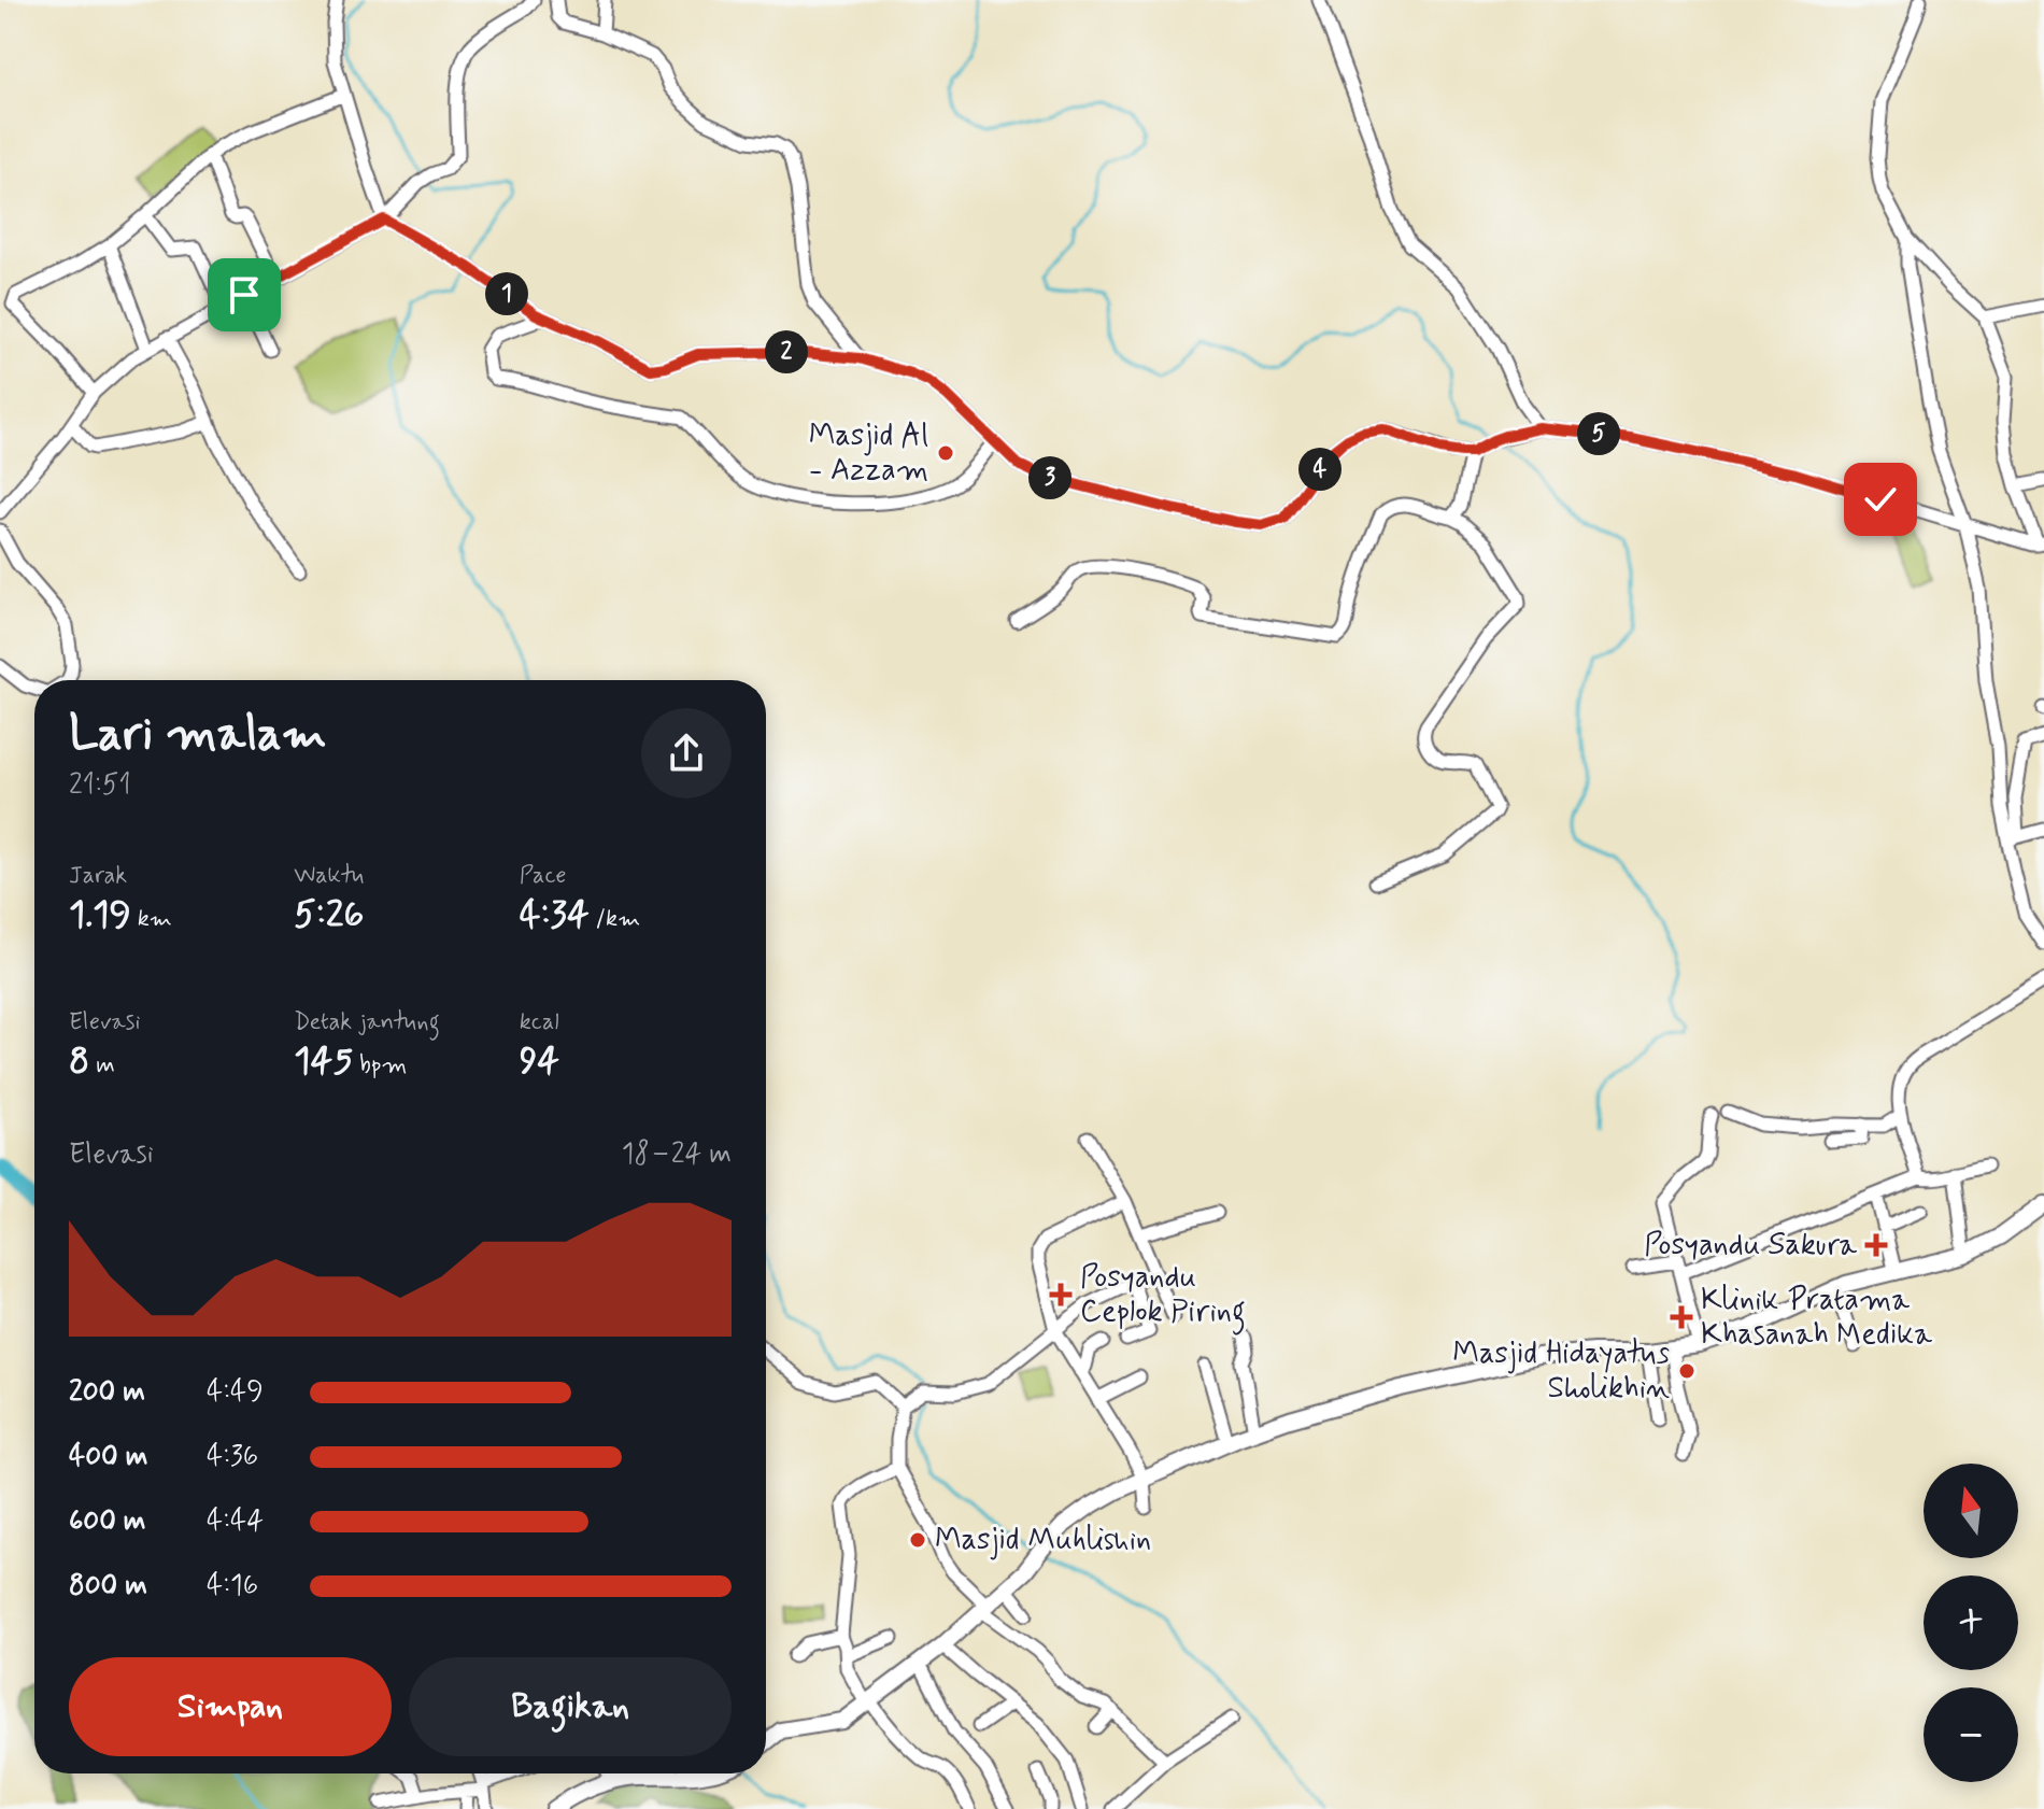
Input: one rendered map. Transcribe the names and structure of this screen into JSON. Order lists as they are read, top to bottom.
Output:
{
  "places": {
    "other": ["Masjid Al - Azzam", "Masjid Hidayatus Sholikhin", "Masjid Muhlishin"],
    "health": ["Posyandu Sakura", "Posyandu Ceplok Piring", "Klinik Pratama Khasanah Medika"]
  },
  "north": "top",
  "page": {
    "pins": [
      "1",
      "2",
      "5",
      "4",
      "3"
    ],
    "heading": ["Lari malam", "21:51"],
    "stats": [
      ["Jarak", "1.19 km"],
      ["Waktu", "5:26"],
      ["Pace", "4:34 /km"],
      ["Elevasi", "8 m"],
      ["Detak jantung", "145 bpm"],
      ["kcal", "94"]
    ],
    "chart": ["Elevasi", "18–24 m"],
    "list": [
      {
        "name": "200 m",
        "note": "4:49"
      },
      {
        "name": "400 m",
        "note": "4:36"
      },
      {
        "name": "600 m",
        "note": "4:44"
      },
      {
        "name": "800 m",
        "note": "4:16"
      }
    ],
    "map_buttons": ["+", "−"],
    "buttons": ["Simpan", "Bagikan"]
  }
}
